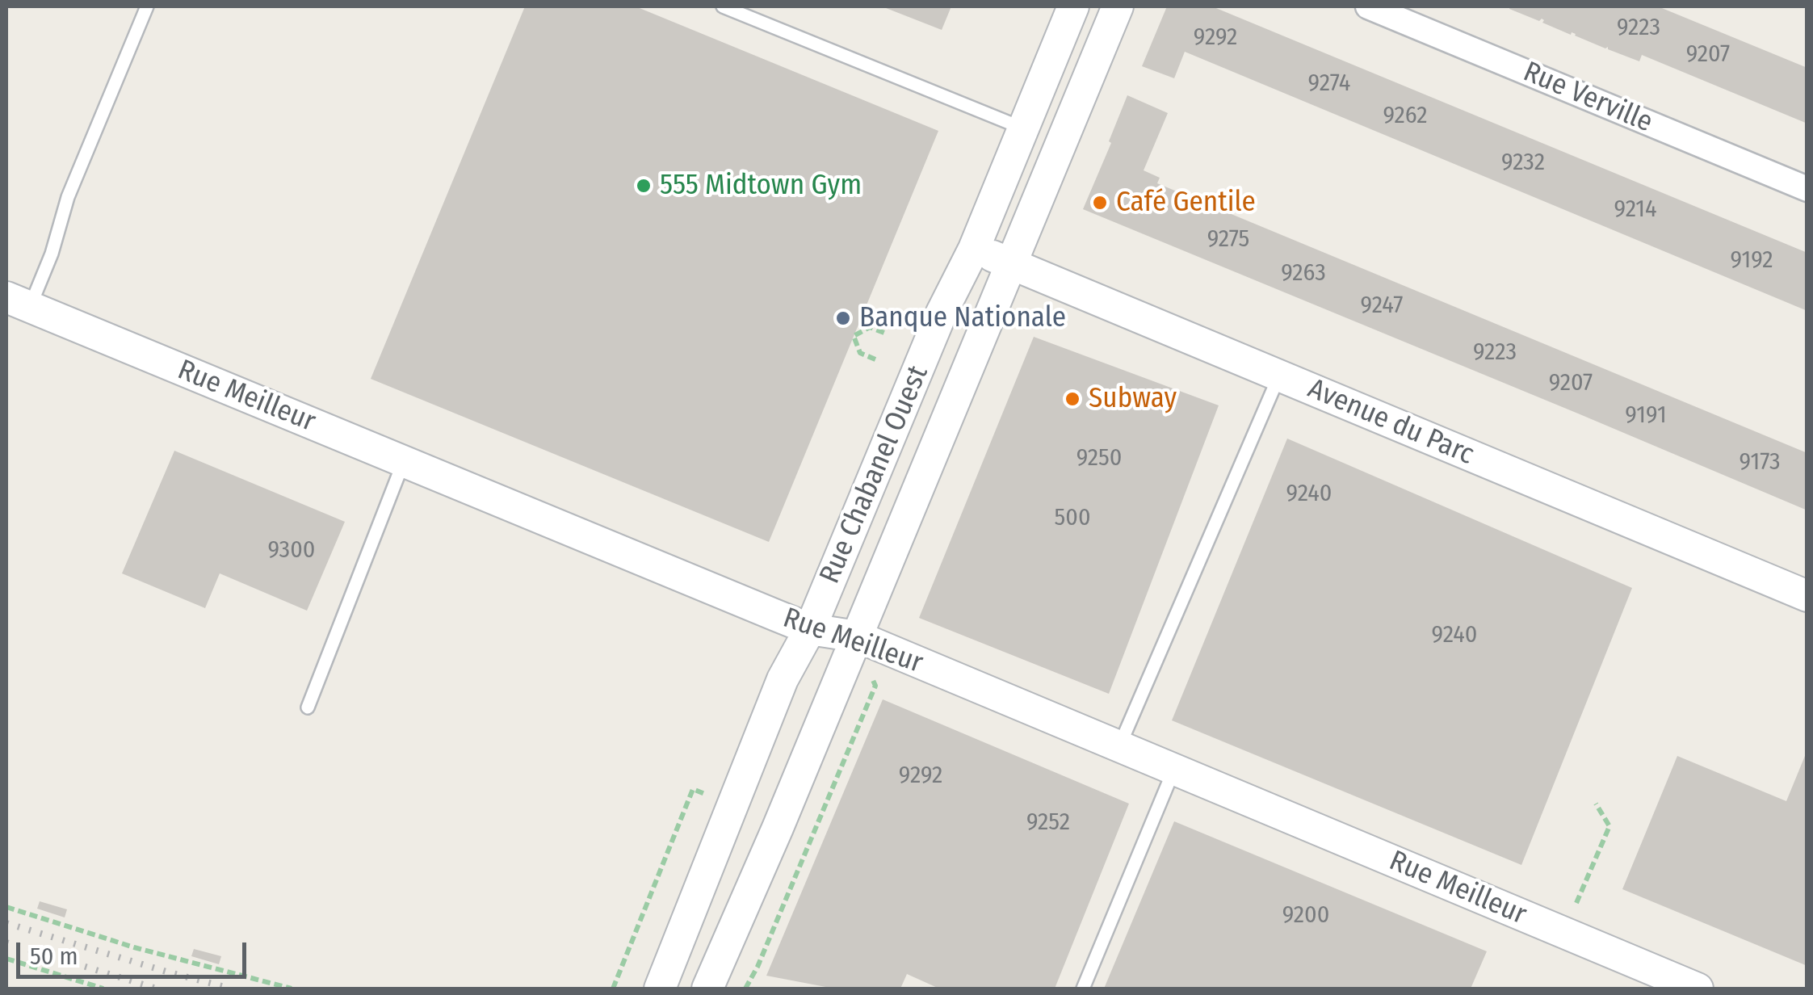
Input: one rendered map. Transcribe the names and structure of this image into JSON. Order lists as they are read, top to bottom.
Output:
{
  "streets": {
    "street": [
      "Rue Verville",
      "Rue Meilleur",
      "Avenue du Parc",
      "Rue Chabanel Ouest"
    ]
  },
  "crossings": [
    ["Rue Meilleur", "Rue Chabanel Ouest"],
    ["Avenue du Parc", "Rue Chabanel Ouest"]
  ],
  "places": [
    "555 Midtown Gym",
    "Café Gentile",
    "Banque Nationale",
    "Subway"
  ],
  "house_numbers": [
    "9223",
    "9292",
    "9207",
    "9274",
    "9262",
    "9232",
    "9214",
    "9275",
    "9192",
    "9263",
    "9247",
    "9223",
    "9207",
    "9191",
    "9250",
    "9173",
    "9240",
    "500",
    "9300",
    "9240",
    "9292",
    "9252",
    "9200"
  ],
  "scale_bar": "50 m"
}
